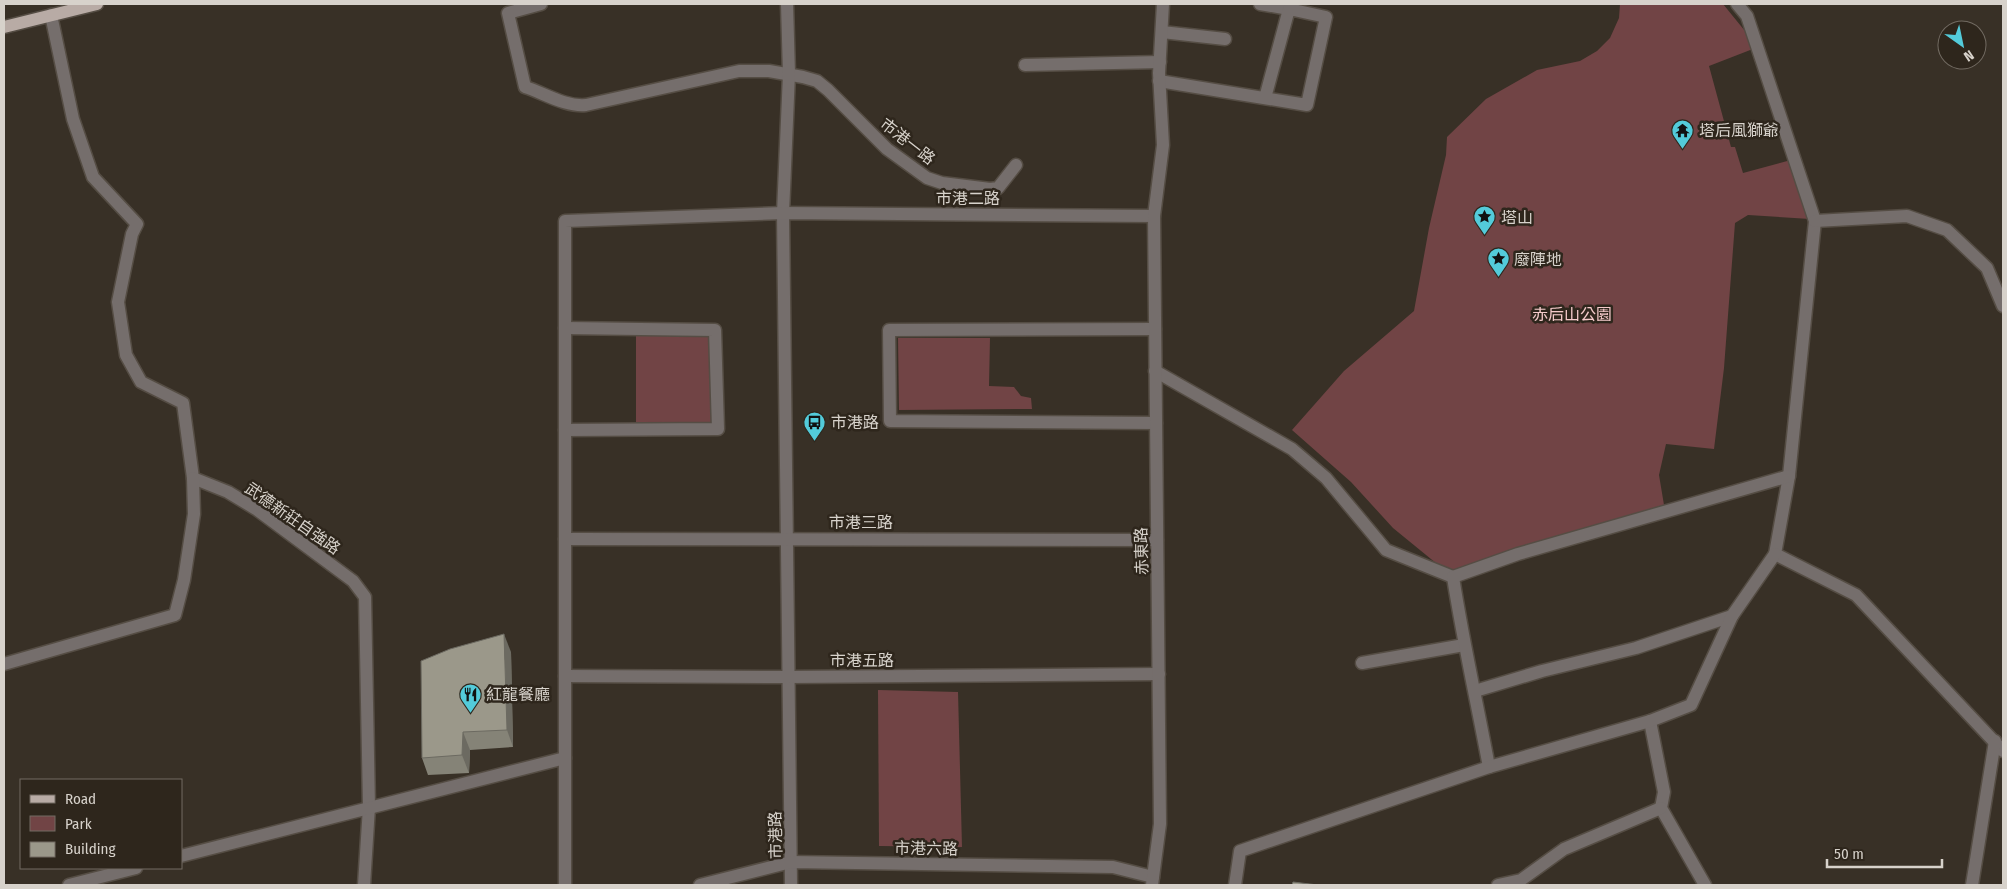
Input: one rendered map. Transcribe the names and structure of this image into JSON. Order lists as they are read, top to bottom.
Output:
{
  "streets": {
    "street": [
      "市港一路",
      "市港二路",
      "武德新莊自強路",
      "市港三路",
      "赤東路",
      "市港五路",
      "市港路",
      "市港六路"
    ]
  },
  "crossings": [
    ["市港一路", "市港路"],
    ["市港二路", "赤東路"],
    ["市港二路", "市港路"],
    ["市港三路", "赤東路"],
    ["市港三路", "市港路"],
    ["赤東路", "市港五路"],
    ["赤東路", "市港六路"],
    ["市港五路", "市港路"],
    ["市港路", "市港六路"]
  ],
  "parks": ["赤后山公園"],
  "places": {
    "temple": ["塔后風獅爺"],
    "place": ["塔山", "廢陣地"],
    "bus stop": ["市港路"],
    "restaurant": ["紅龍餐廳"]
  },
  "legend": ["Road", "Park", "Building"],
  "scale_bar": "50 m",
  "north": "bottom right"
}
